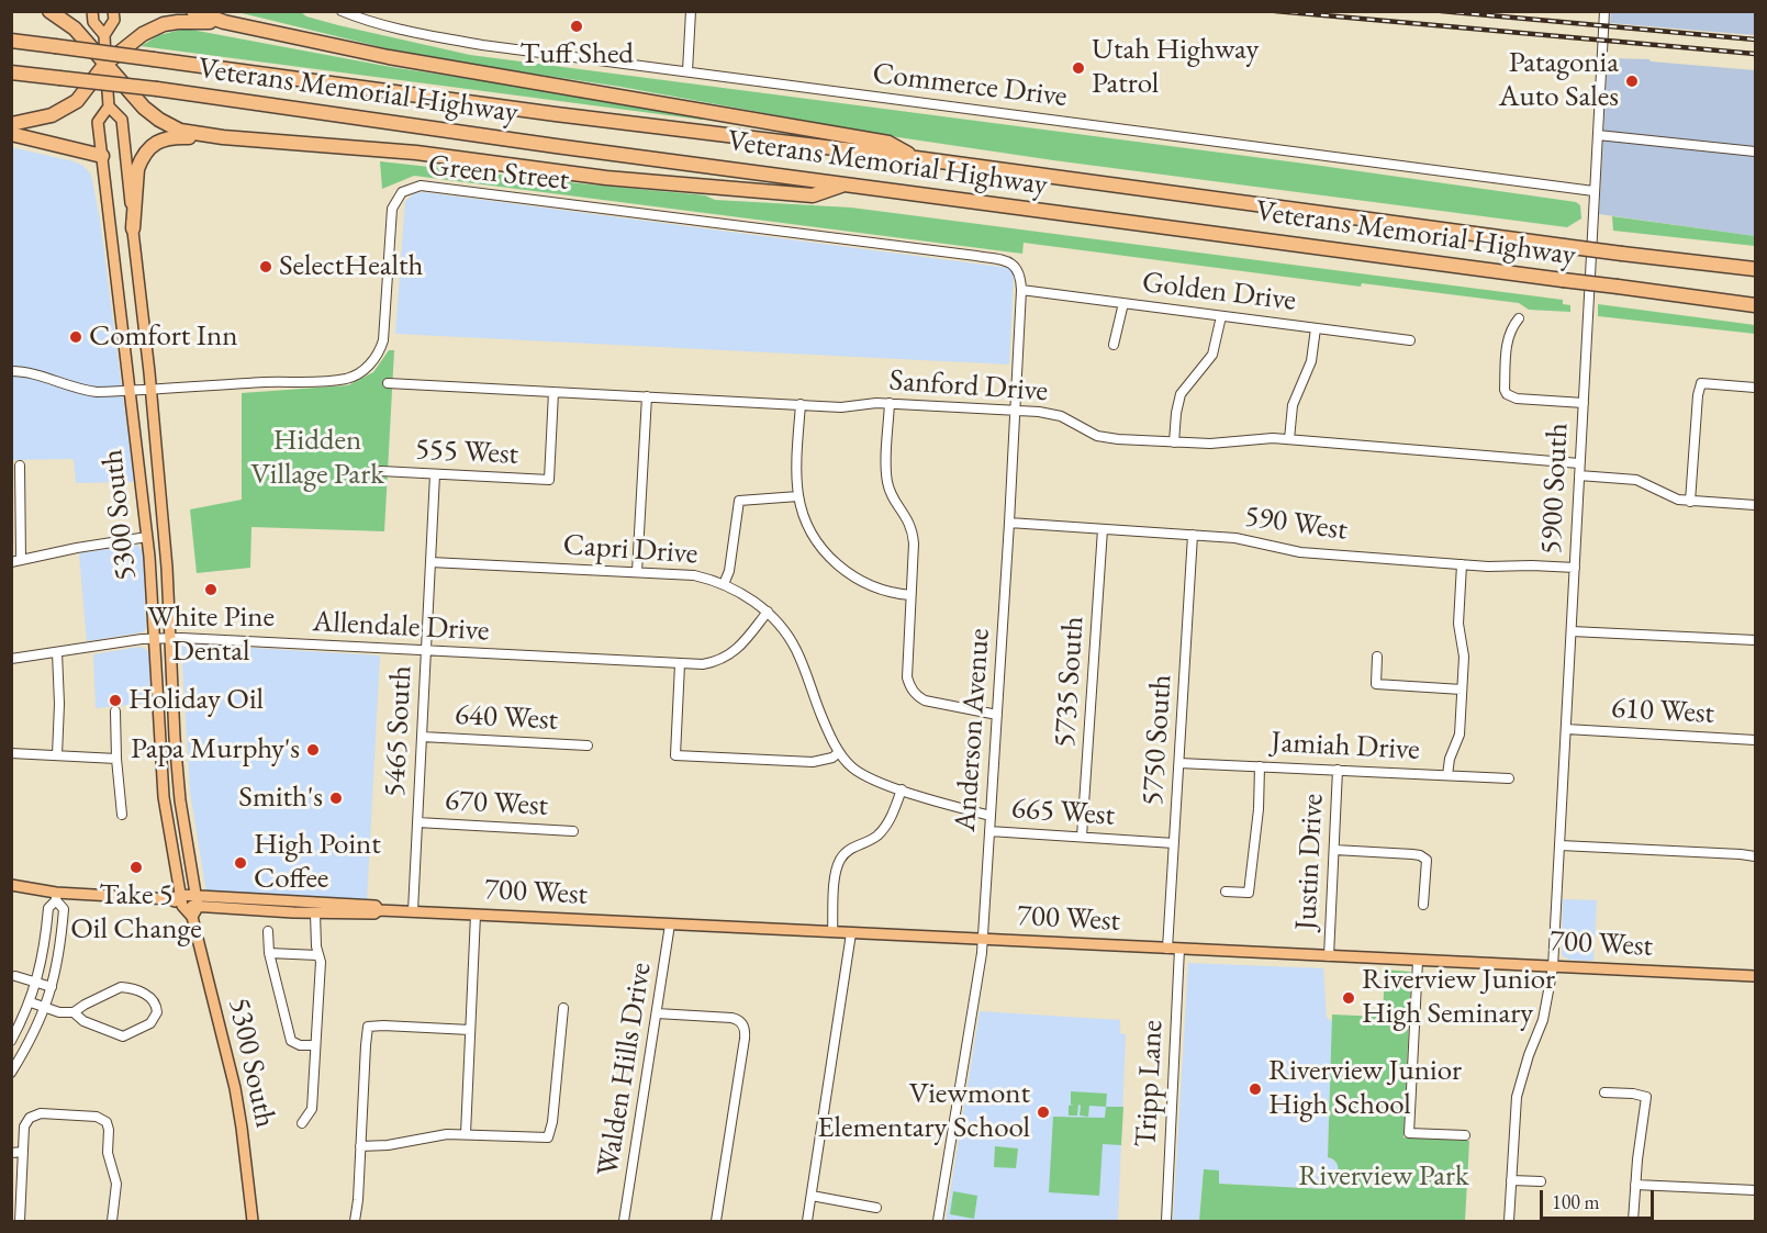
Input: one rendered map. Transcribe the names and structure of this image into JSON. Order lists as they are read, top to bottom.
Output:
{
  "streets": {
    "highway": ["Veterans Memorial Highway"],
    "main road": ["5300 South", "700 West"],
    "street": [
      "Commerce Drive",
      "Green Street",
      "Golden Drive",
      "Sanford Drive",
      "555 West",
      "5900 South",
      "590 West",
      "Capri Drive",
      "Allendale Drive",
      "5735 South",
      "610 West",
      "640 West",
      "Anderson Avenue",
      "5465 South",
      "5750 South",
      "Jamiah Drive",
      "670 West",
      "665 West",
      "Justin Drive",
      "Walden Hills Drive",
      "Tripp Lane"
    ]
  },
  "crossings": [
    ["Commerce Drive", "5900 South"],
    ["Green Street", "5300 South"],
    ["Green Street", "Anderson Avenue"],
    ["Golden Drive", "Anderson Avenue"],
    ["Sanford Drive", "555 West"],
    ["Sanford Drive", "5900 South"],
    ["Sanford Drive", "Anderson Avenue"],
    ["555 West", "5465 South"],
    ["5900 South", "590 West"],
    ["5900 South", "610 West"],
    ["5900 South", "700 West"],
    ["5300 South", "Allendale Drive"],
    ["5300 South", "700 West"],
    ["590 West", "5735 South"],
    ["590 West", "Anderson Avenue"],
    ["590 West", "5750 South"],
    ["Capri Drive", "Allendale Drive"],
    ["Capri Drive", "Anderson Avenue"],
    ["Capri Drive", "5465 South"],
    ["Allendale Drive", "5465 South"],
    ["5735 South", "665 West"],
    ["640 West", "5465 South"],
    ["Anderson Avenue", "665 West"],
    ["Anderson Avenue", "700 West"],
    ["5465 South", "670 West"],
    ["5465 South", "700 West"],
    ["5750 South", "Jamiah Drive"],
    ["5750 South", "665 West"],
    ["5750 South", "700 West"],
    ["Jamiah Drive", "Justin Drive"],
    ["Justin Drive", "700 West"],
    ["700 West", "Walden Hills Drive"],
    ["700 West", "Tripp Lane"]
  ],
  "parks": ["Hidden Village Park", "Riverview Park"],
  "places": [
    "Tuff Shed",
    "Utah Highway Patrol",
    "Patagonia Auto Sales",
    "SelectHealth",
    "Comfort Inn",
    "White Pine Dental",
    "Holiday Oil",
    "Papa Murphy's",
    "Smith's",
    "High Point Coffee",
    "Take 5 Oil Change",
    "Riverview Junior High Seminary",
    "Riverview Junior High School",
    "Viewmont Elementary School"
  ],
  "scale_bar": "100 m"
}
